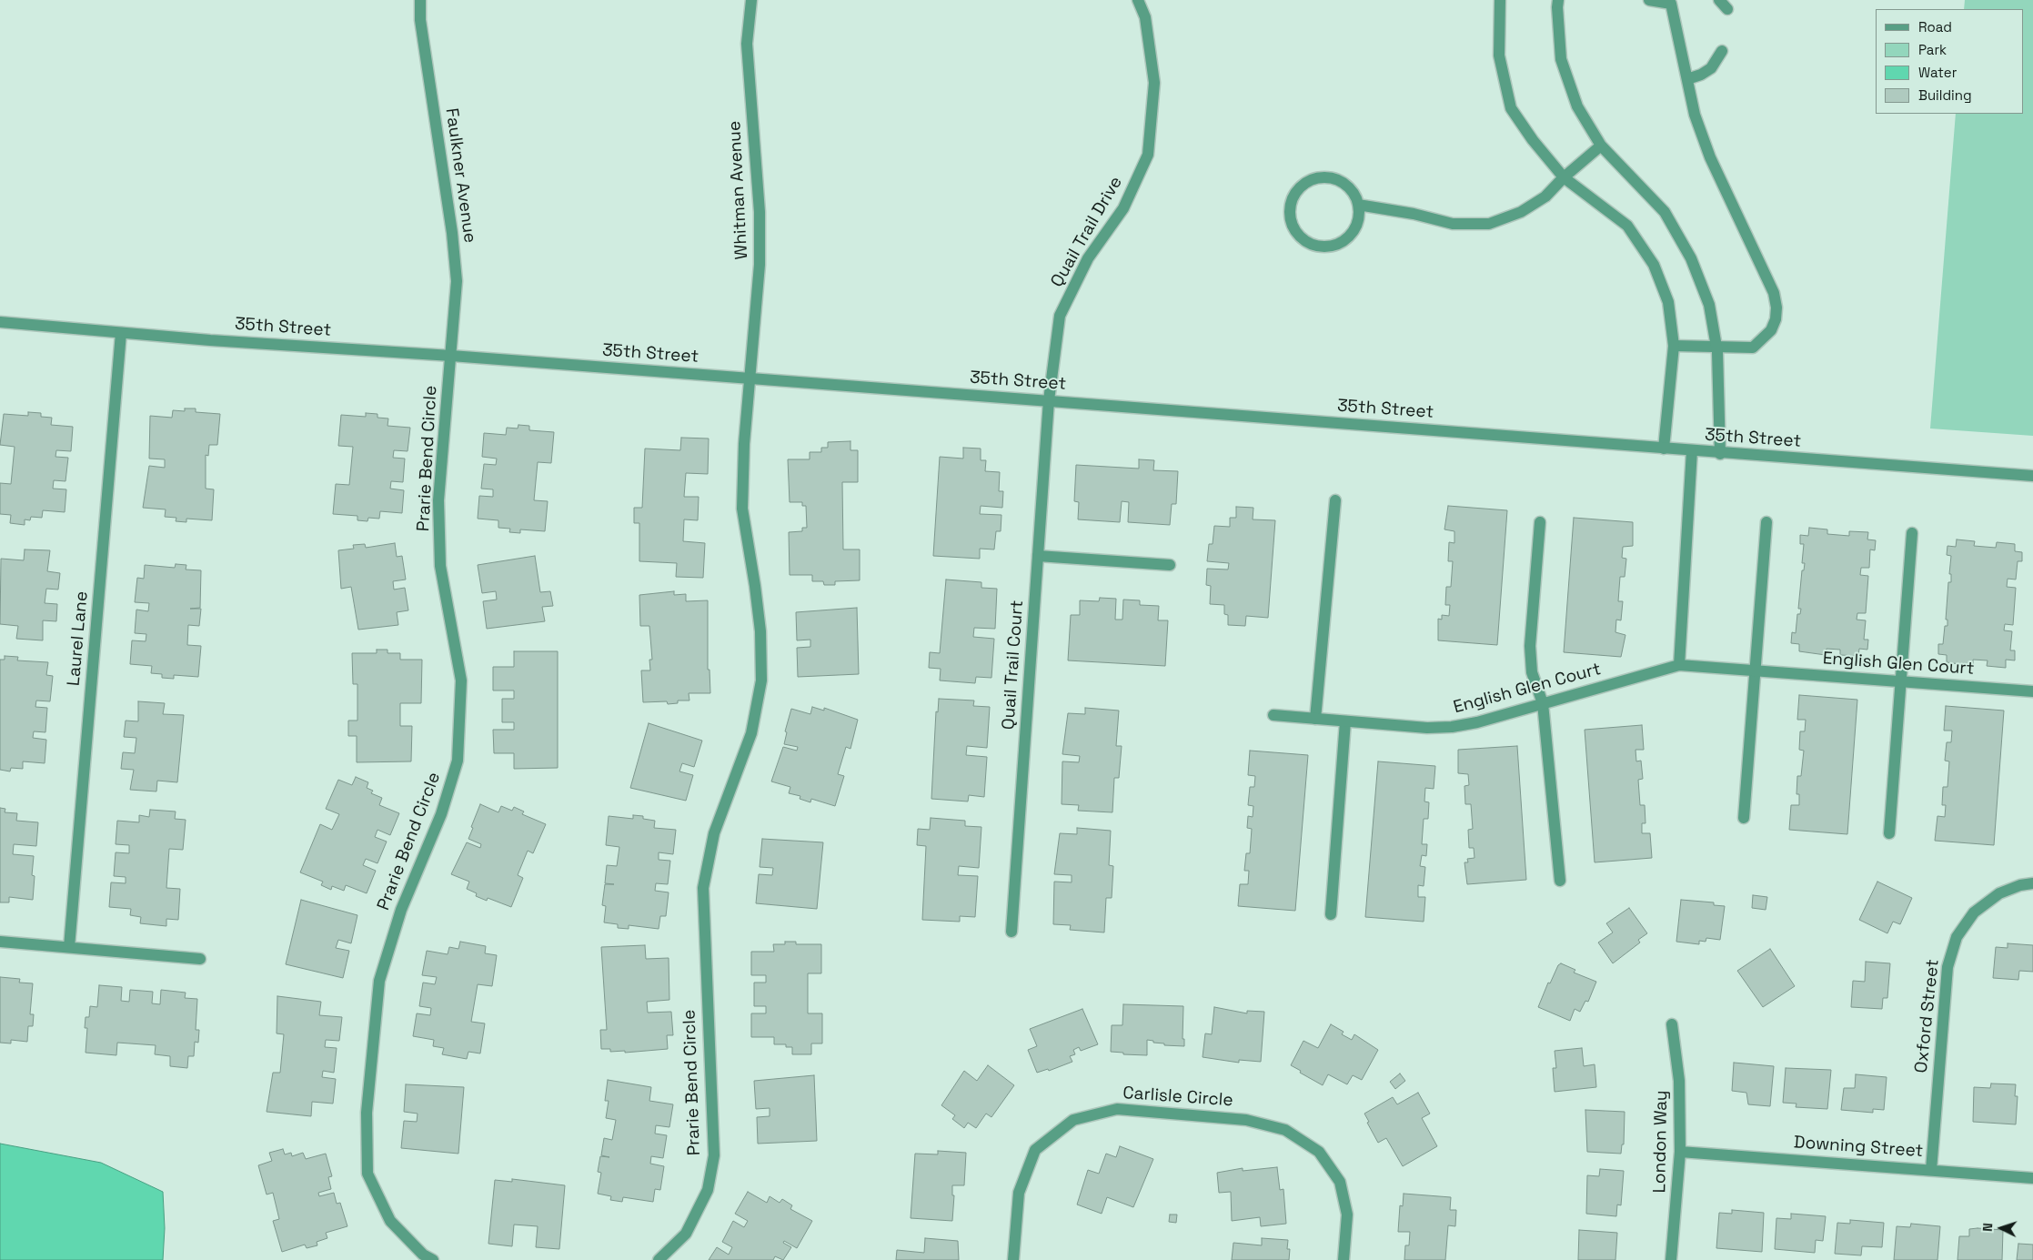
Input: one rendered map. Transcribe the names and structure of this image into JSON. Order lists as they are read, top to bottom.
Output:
{
  "streets": {
    "street": [
      "Faulkner Avenue",
      "Whitman Avenue",
      "Quail Trail Drive",
      "35th Street",
      "Prarie Bend Circle",
      "Laurel Lane",
      "English Glen Court",
      "Quail Trail Court",
      "Oxford Street",
      "Carlisle Circle",
      "London Way",
      "Downing Street"
    ]
  },
  "crossings": [
    ["Faulkner Avenue", "35th Street"],
    ["Faulkner Avenue", "Prarie Bend Circle"],
    ["Whitman Avenue", "35th Street"],
    ["Whitman Avenue", "Prarie Bend Circle"],
    ["Quail Trail Drive", "35th Street"],
    ["Quail Trail Drive", "Quail Trail Court"],
    ["35th Street", "Prarie Bend Circle"],
    ["35th Street", "Laurel Lane"],
    ["35th Street", "Quail Trail Court"],
    ["Oxford Street", "Downing Street"],
    ["London Way", "Downing Street"]
  ],
  "legend": [
    "Road",
    "Park",
    "Water",
    "Building"
  ],
  "north": "left"
}
